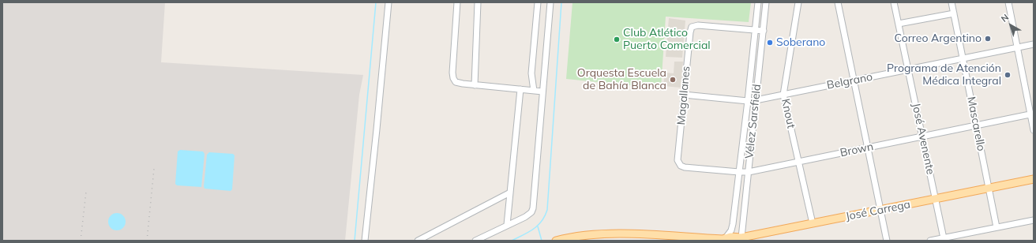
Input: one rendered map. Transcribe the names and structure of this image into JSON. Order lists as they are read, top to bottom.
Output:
{
  "streets": {
    "main road": ["José Carrega"],
    "street": [
      "Belgrano",
      "Magallanes",
      "Knout",
      "Vélez Sarsfield",
      "Mascarello",
      "José Avenente",
      "Brown"
    ]
  },
  "crossings": [
    ["Belgrano", "Magallanes"],
    ["Belgrano", "Knout"],
    ["Belgrano", "Vélez Sarsfield"],
    ["Belgrano", "Mascarello"],
    ["Belgrano", "José Avenente"],
    ["Magallanes", "Vélez Sarsfield"],
    ["Magallanes", "Brown"],
    ["Knout", "Brown"],
    ["Knout", "José Carrega"],
    ["Vélez Sarsfield", "Brown"],
    ["Vélez Sarsfield", "José Carrega"],
    ["Mascarello", "Brown"],
    ["Mascarello", "José Carrega"],
    ["José Avenente", "Brown"],
    ["José Avenente", "José Carrega"]
  ],
  "places": [
    "Correo Argentino",
    "Club Atlético Puerto Comercial",
    "Soberano",
    "Programa de Atención Médica Integral",
    "Orquesta Escuela de Bahía Blanca"
  ],
  "north": "top left"
}
